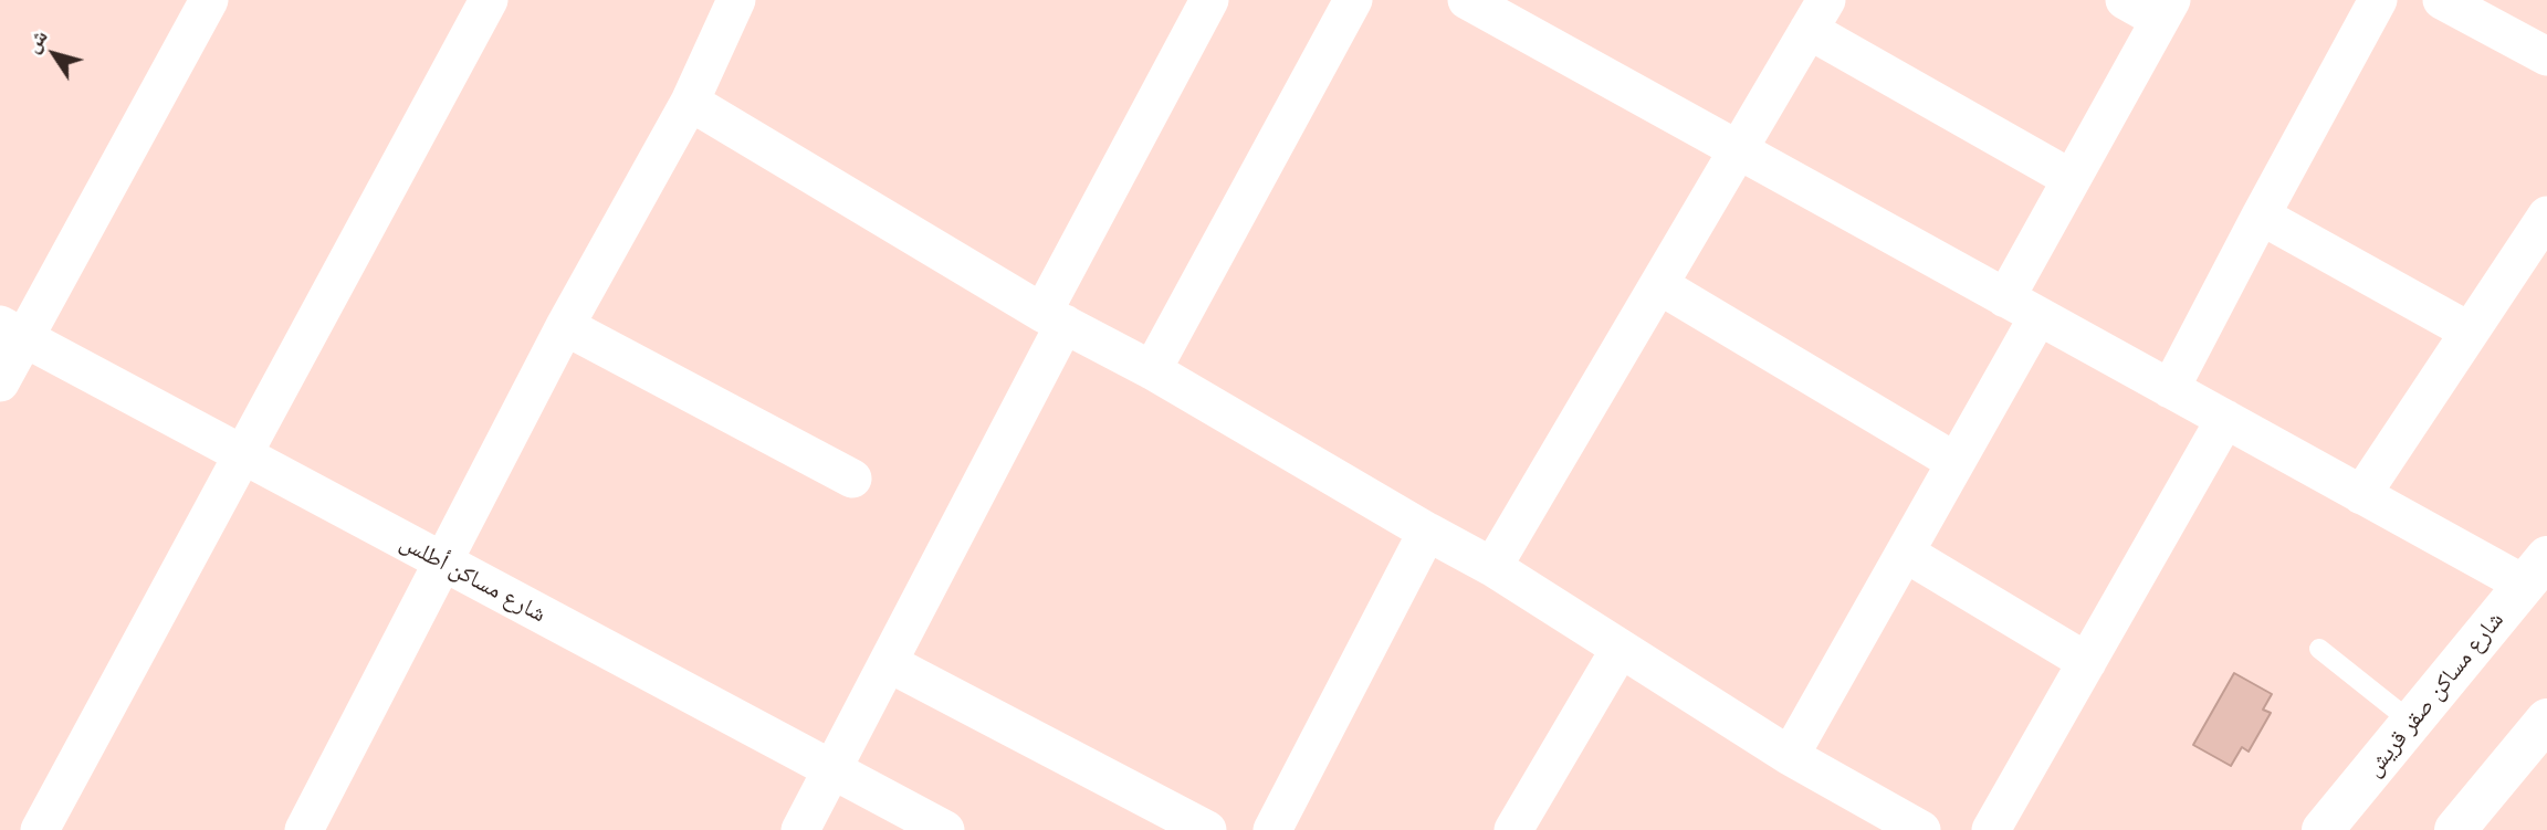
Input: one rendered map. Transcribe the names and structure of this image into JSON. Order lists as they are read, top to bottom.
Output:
{
  "streets": {
    "street": ["شارع مساكن أطلس", "شارع مساكن صقر قريش"]
  },
  "north": "top left"
}
